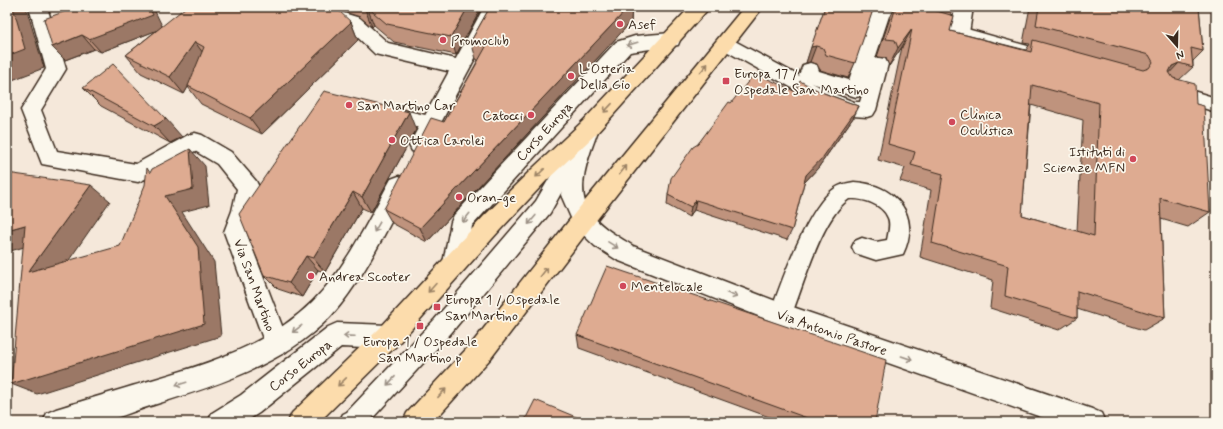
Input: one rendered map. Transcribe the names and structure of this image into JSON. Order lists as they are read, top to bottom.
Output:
{
  "streets": {
    "main road": ["Corso Europa"],
    "street": ["Via San Martino", "Via Antonio Pastore"]
  },
  "crossings": [
    ["Corso Europa", "Via Antonio Pastore"]
  ],
  "one_way": ["Via San Martino", "Via Antonio Pastore"],
  "places": {
    "other": [
      "Asef",
      "Promoclub",
      "L'Osteria Della Gio",
      "San Martino Car",
      "Catocci",
      "Clinica Oculistica",
      "Ottica Carolei",
      "Istituti di Scienze MFN",
      "Oran-ge",
      "Andrea Scooter",
      "Mentelocale"
    ],
    "transit": ["Europa 17 / Ospedale San Martino", "Europa 1 / Ospedale San Martino", "Europa 1 / Ospedale San Martino p"]
  },
  "north": "bottom"
}
